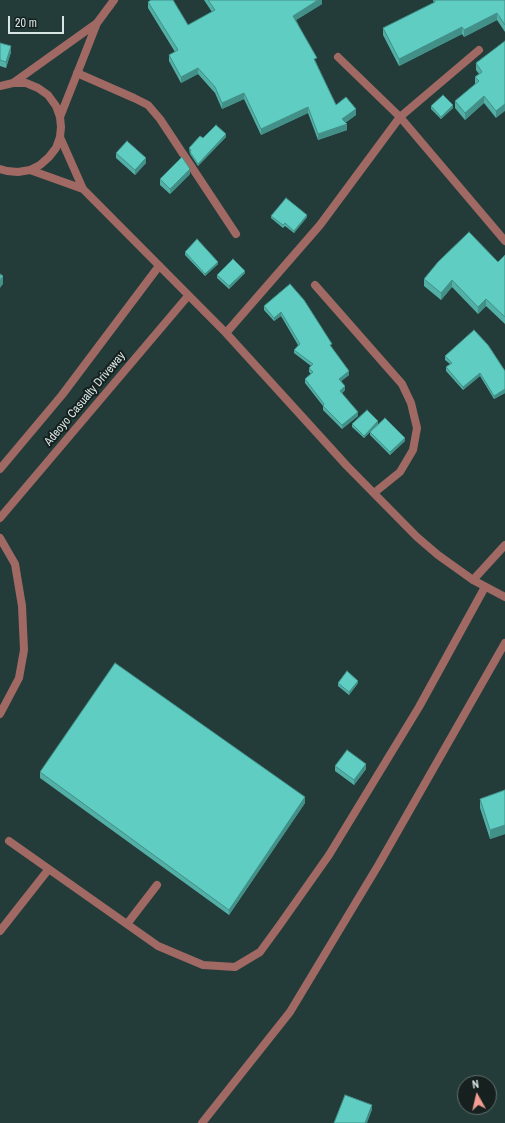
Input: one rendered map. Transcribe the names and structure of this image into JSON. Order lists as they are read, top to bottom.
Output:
{
  "streets": {
    "street": ["Adeoyo Casualty Driveway"]
  },
  "scale_bar": "20 m",
  "north": "top"
}
